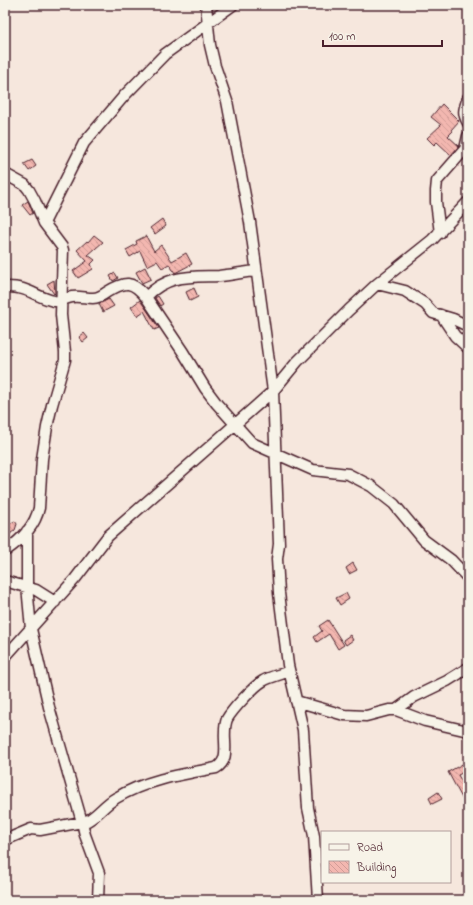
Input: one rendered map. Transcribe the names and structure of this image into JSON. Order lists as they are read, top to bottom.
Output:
{
  "legend": ["Road", "Building"],
  "scale_bar": "100 m"
}
